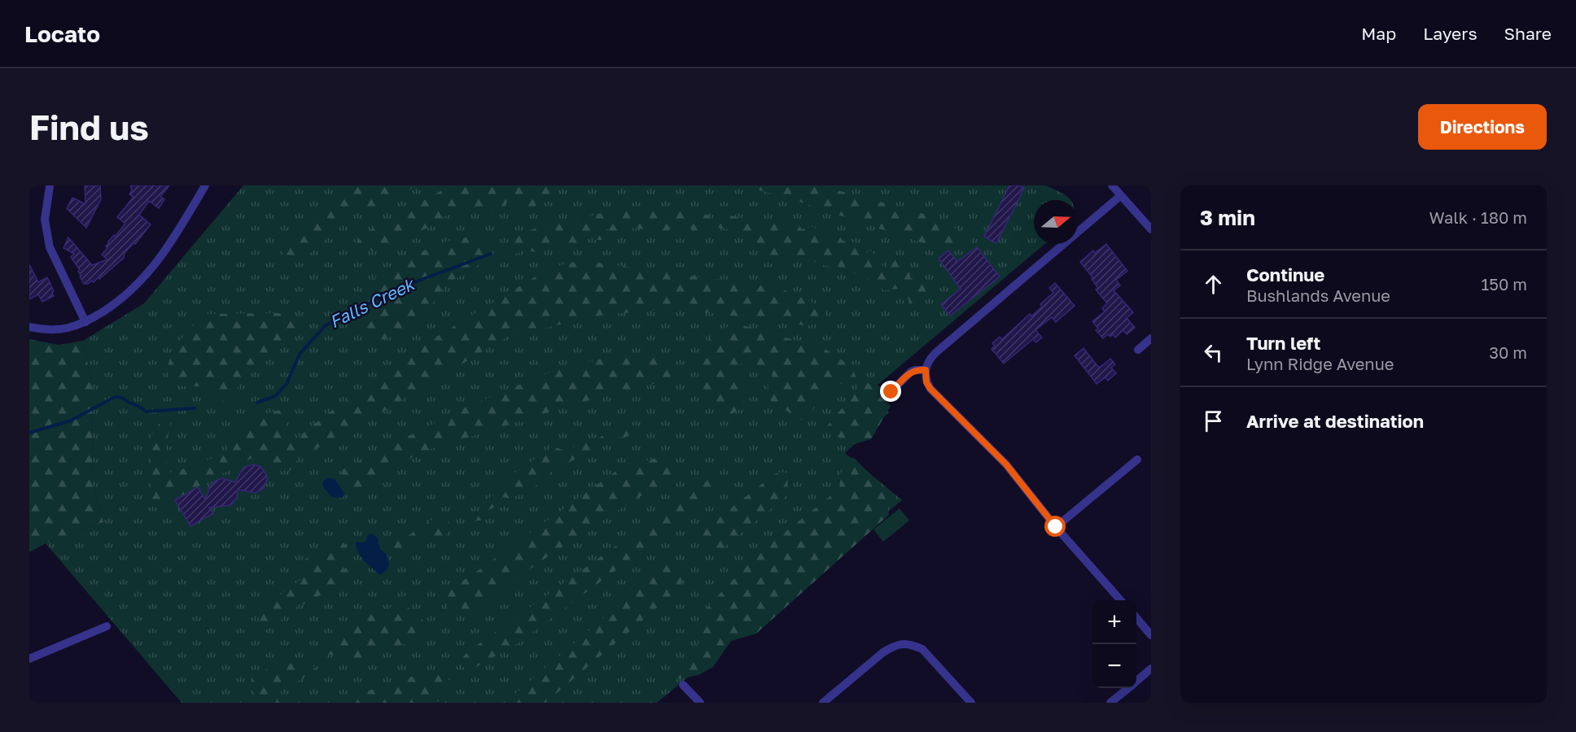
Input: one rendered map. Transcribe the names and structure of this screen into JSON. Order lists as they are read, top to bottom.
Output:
{
  "water": ["Falls Creek"],
  "north": "right",
  "page": {
    "header": "Locato",
    "nav": ["Map", "Layers", "Share"],
    "buttons": "Directions",
    "title": "Find us",
    "heading": ["3 min", "Walk · 180 m"],
    "list": [
      ["Continue", "Bushlands Avenue", "150 m"],
      ["Turn left", "Lynn Ridge Avenue", "30 m"],
      "Arrive at destination"
    ],
    "map_buttons": ["+", "−"]
  }
}
